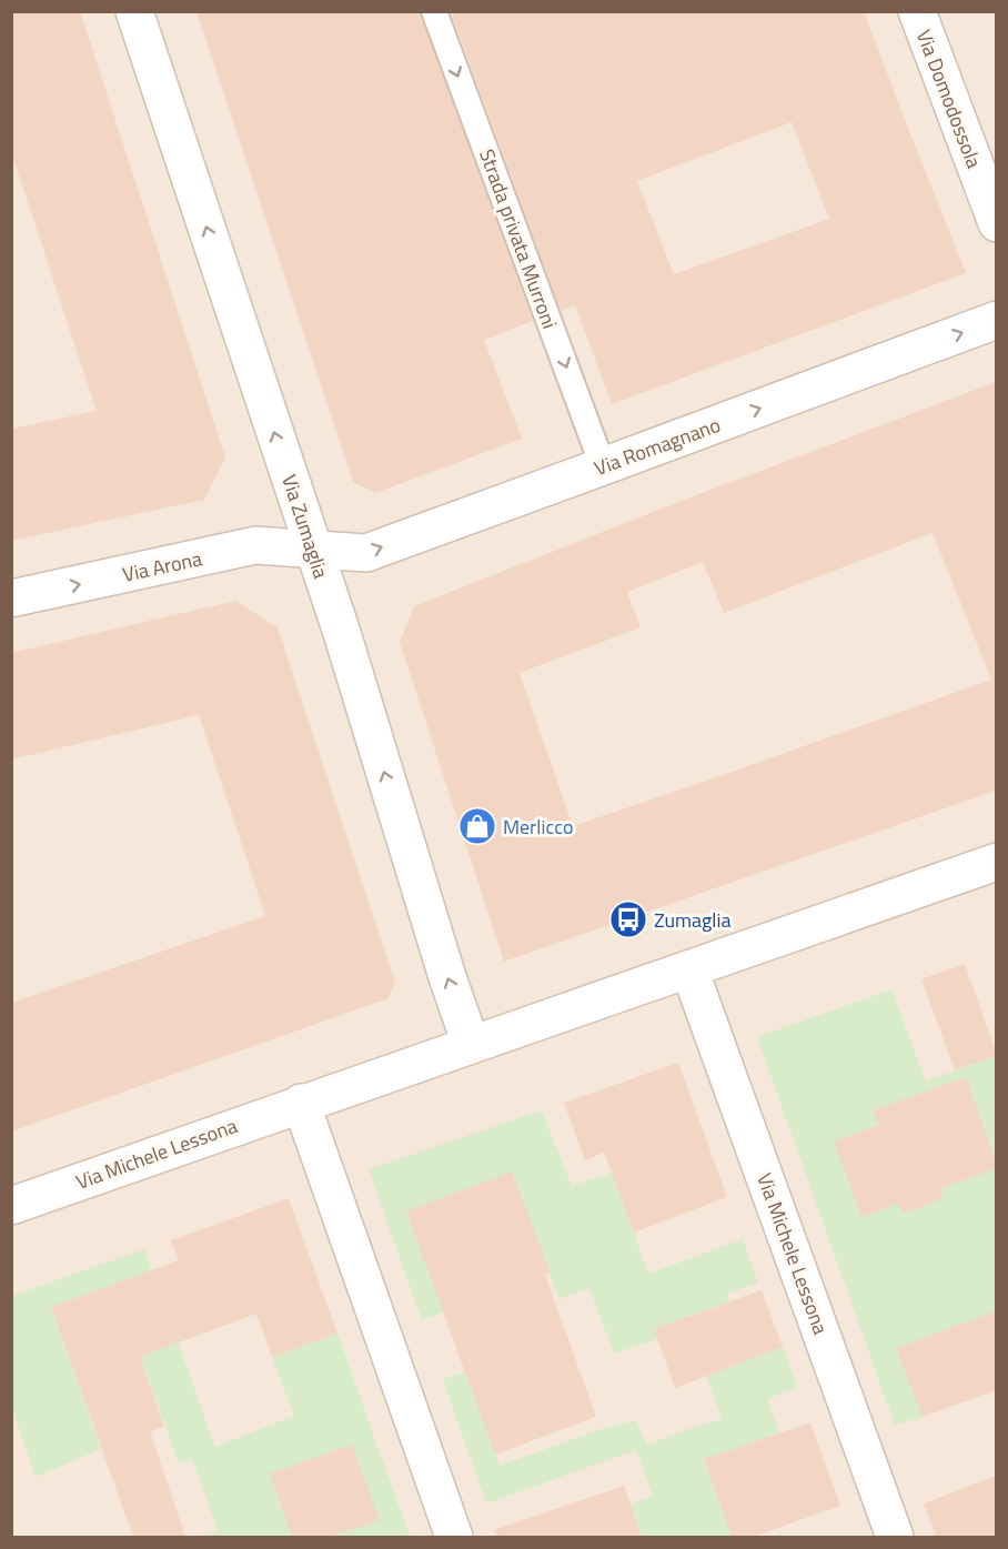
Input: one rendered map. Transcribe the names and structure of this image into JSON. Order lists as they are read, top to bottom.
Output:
{
  "streets": {
    "street": [
      "Via Domodossola",
      "Via Romagnano",
      "Via Zumaglia",
      "Via Arona",
      "Via Michele Lessona"
    ],
    "lane": ["Strada privata Murroni"]
  },
  "crossings": [
    ["Strada privata Murroni", "Via Romagnano"],
    ["Via Romagnano", "Via Zumaglia"],
    ["Via Romagnano", "Via Arona"],
    ["Via Zumaglia", "Via Arona"],
    ["Via Zumaglia", "Via Michele Lessona"]
  ],
  "one_way": [
    "Strada privata Murroni",
    "Via Romagnano",
    "Via Zumaglia",
    "Via Arona"
  ],
  "places": {
    "shop": ["Merlicco"],
    "bus stop": ["Zumaglia"]
  }
}
